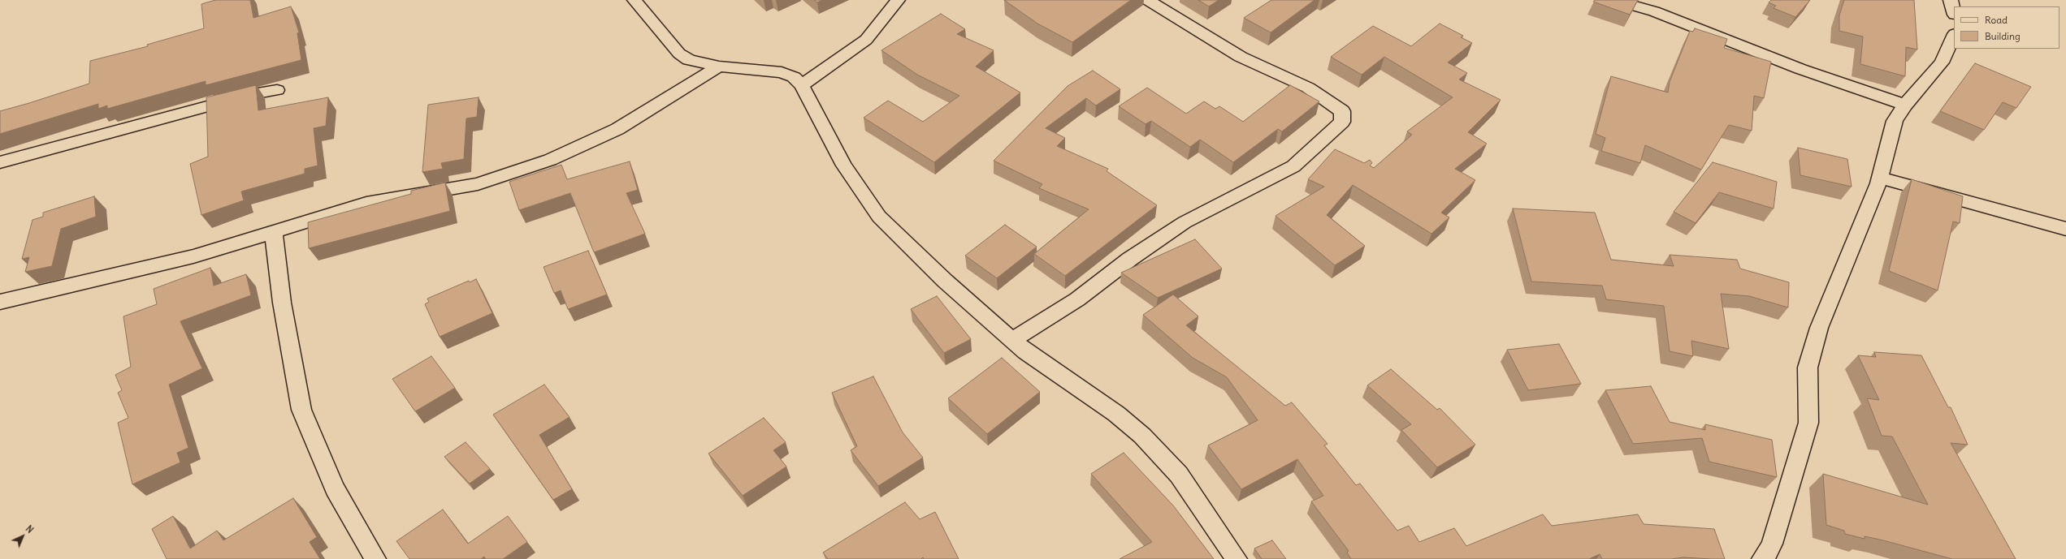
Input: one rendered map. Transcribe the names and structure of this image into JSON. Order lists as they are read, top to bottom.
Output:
{
  "legend": ["Road", "Building"],
  "north": "top right"
}
